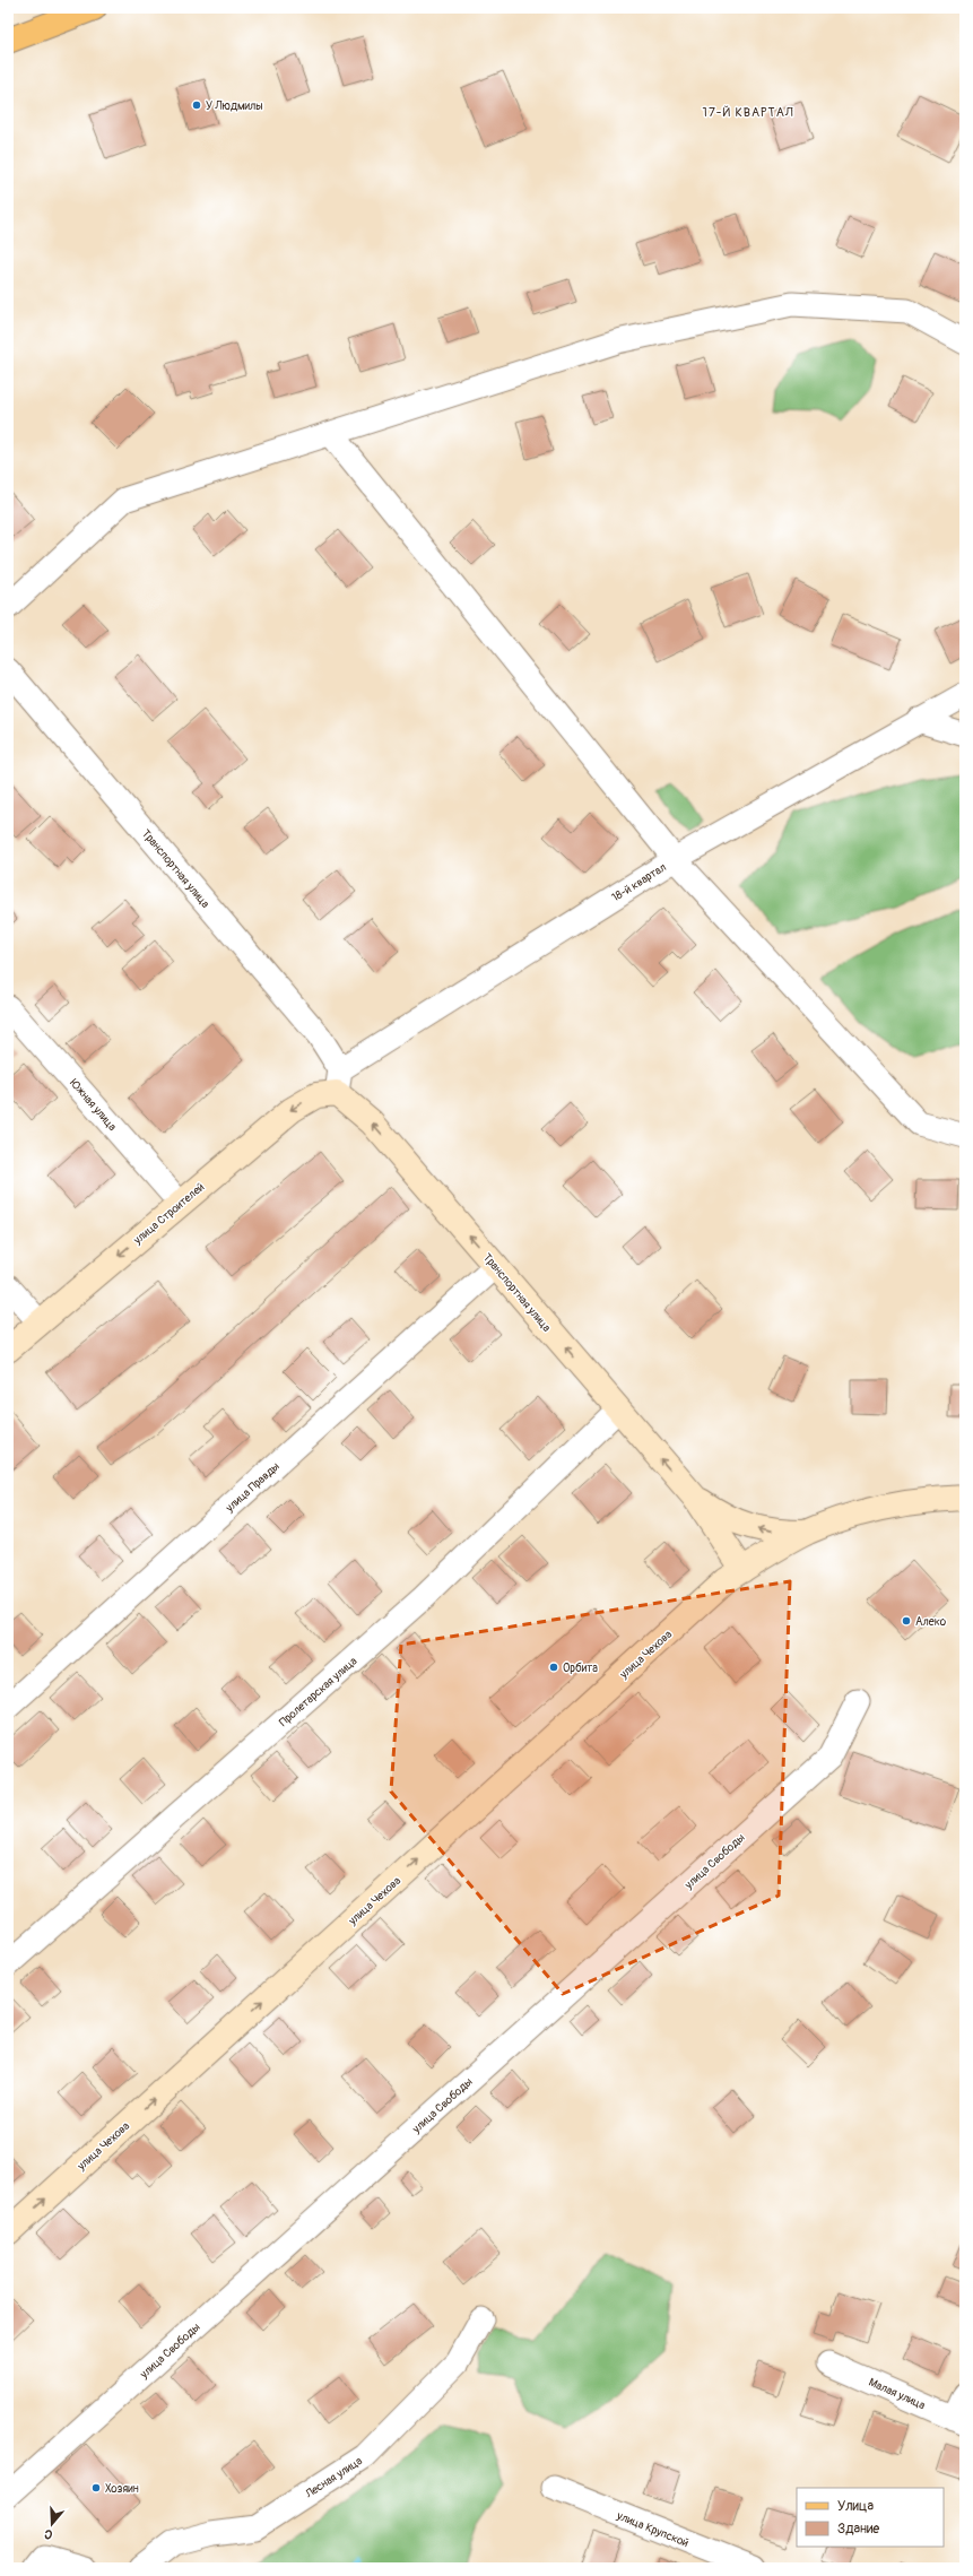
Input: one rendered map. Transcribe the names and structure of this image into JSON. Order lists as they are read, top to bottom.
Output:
{
  "streets": {
    "street": [
      "Транспортная улица",
      "18-й квартал",
      "Южная улица",
      "улица Строителей",
      "улица Правды",
      "улица Чехова",
      "Пролетарская улица",
      "улица Свободы",
      "Малая улица",
      "Лесная улица",
      "улица Крупской"
    ]
  },
  "crossings": [
    ["Транспортная улица", "18-й квартал"],
    ["Транспортная улица", "улица Строителей"],
    ["Транспортная улица", "улица Правды"],
    ["Транспортная улица", "Пролетарская улица"],
    ["18-й квартал", "улица Строителей"],
    ["Южная улица", "улица Строителей"]
  ],
  "one_way": ["Транспортная улица", "улица Строителей", "улица Чехова"],
  "districts": ["17-Й КВАРТАЛ"],
  "places": [
    "У Людмилы",
    "Алеко",
    "Орбита",
    "Хозяин"
  ],
  "legend": ["Улица", "Здание"],
  "north": "bottom"
}
